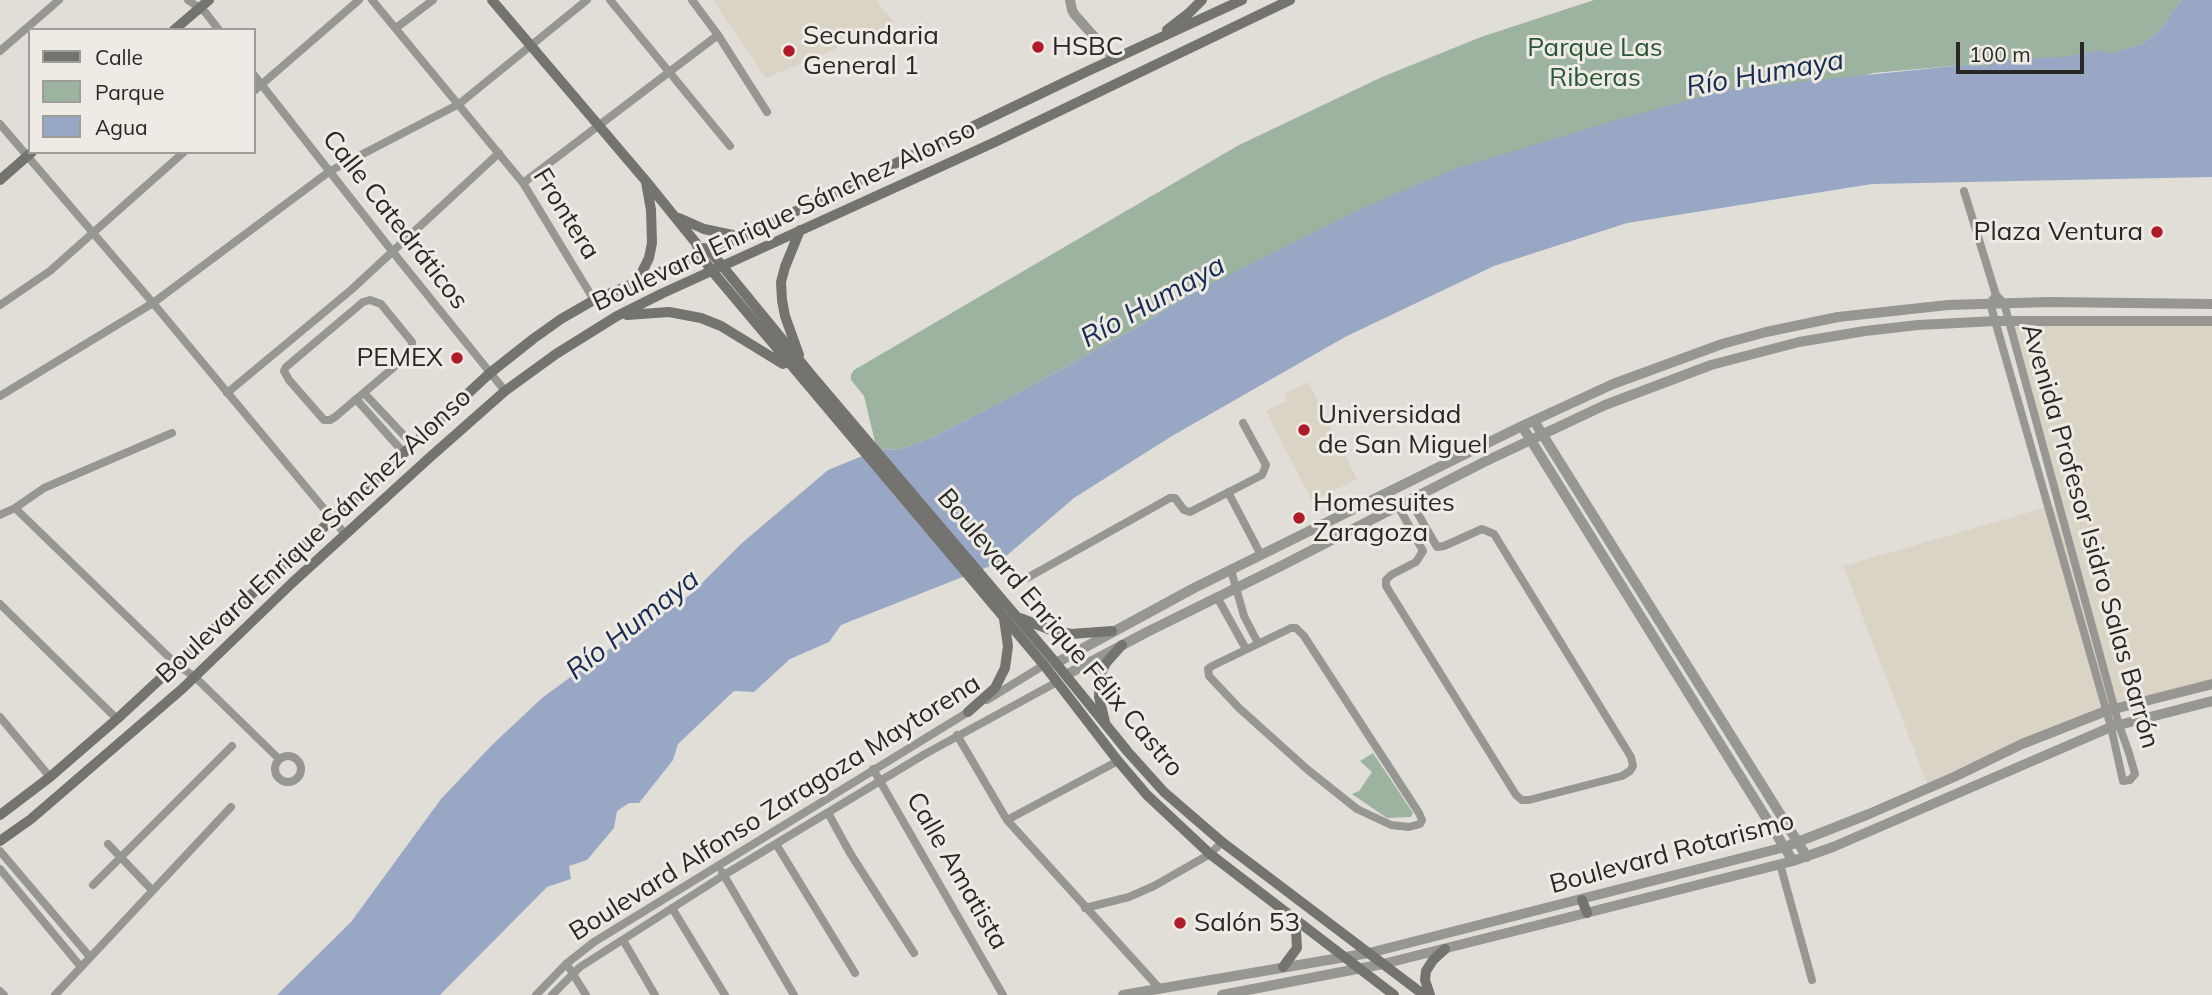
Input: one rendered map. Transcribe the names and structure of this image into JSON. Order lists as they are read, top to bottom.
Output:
{
  "streets": {
    "main road": ["Boulevard Enrique Sánchez Alonso", "Boulevard Enrique Félix Castro"],
    "street": [
      "Frontera",
      "Calle Catedráticos",
      "Avenida Profesor Isidro Salas Barrón",
      "Boulevard Alfonso Zaragoza Maytorena",
      "Boulevard Rotarismo",
      "Calle Amatista"
    ]
  },
  "crossings": [
    ["Frontera", "Boulevard Enrique Sánchez Alonso"],
    ["Boulevard Enrique Sánchez Alonso", "Calle Catedráticos"],
    ["Boulevard Enrique Sánchez Alonso", "Boulevard Enrique Félix Castro"],
    ["Avenida Profesor Isidro Salas Barrón", "Boulevard Alfonso Zaragoza Maytorena"],
    ["Avenida Profesor Isidro Salas Barrón", "Boulevard Rotarismo"],
    ["Boulevard Enrique Félix Castro", "Boulevard Alfonso Zaragoza Maytorena"],
    ["Boulevard Enrique Félix Castro", "Boulevard Rotarismo"],
    ["Boulevard Alfonso Zaragoza Maytorena", "Calle Amatista"]
  ],
  "water": ["Río Humaya"],
  "parks": ["Parque Las Riberas"],
  "places": [
    "HSBC",
    "Secundaria General 1",
    "Plaza Ventura",
    "PEMEX",
    "Universidad de San Miguel",
    "Homesuites Zaragoza",
    "Salón 53"
  ],
  "legend": ["Calle", "Parque", "Agua"],
  "scale_bar": "100 m"
}
